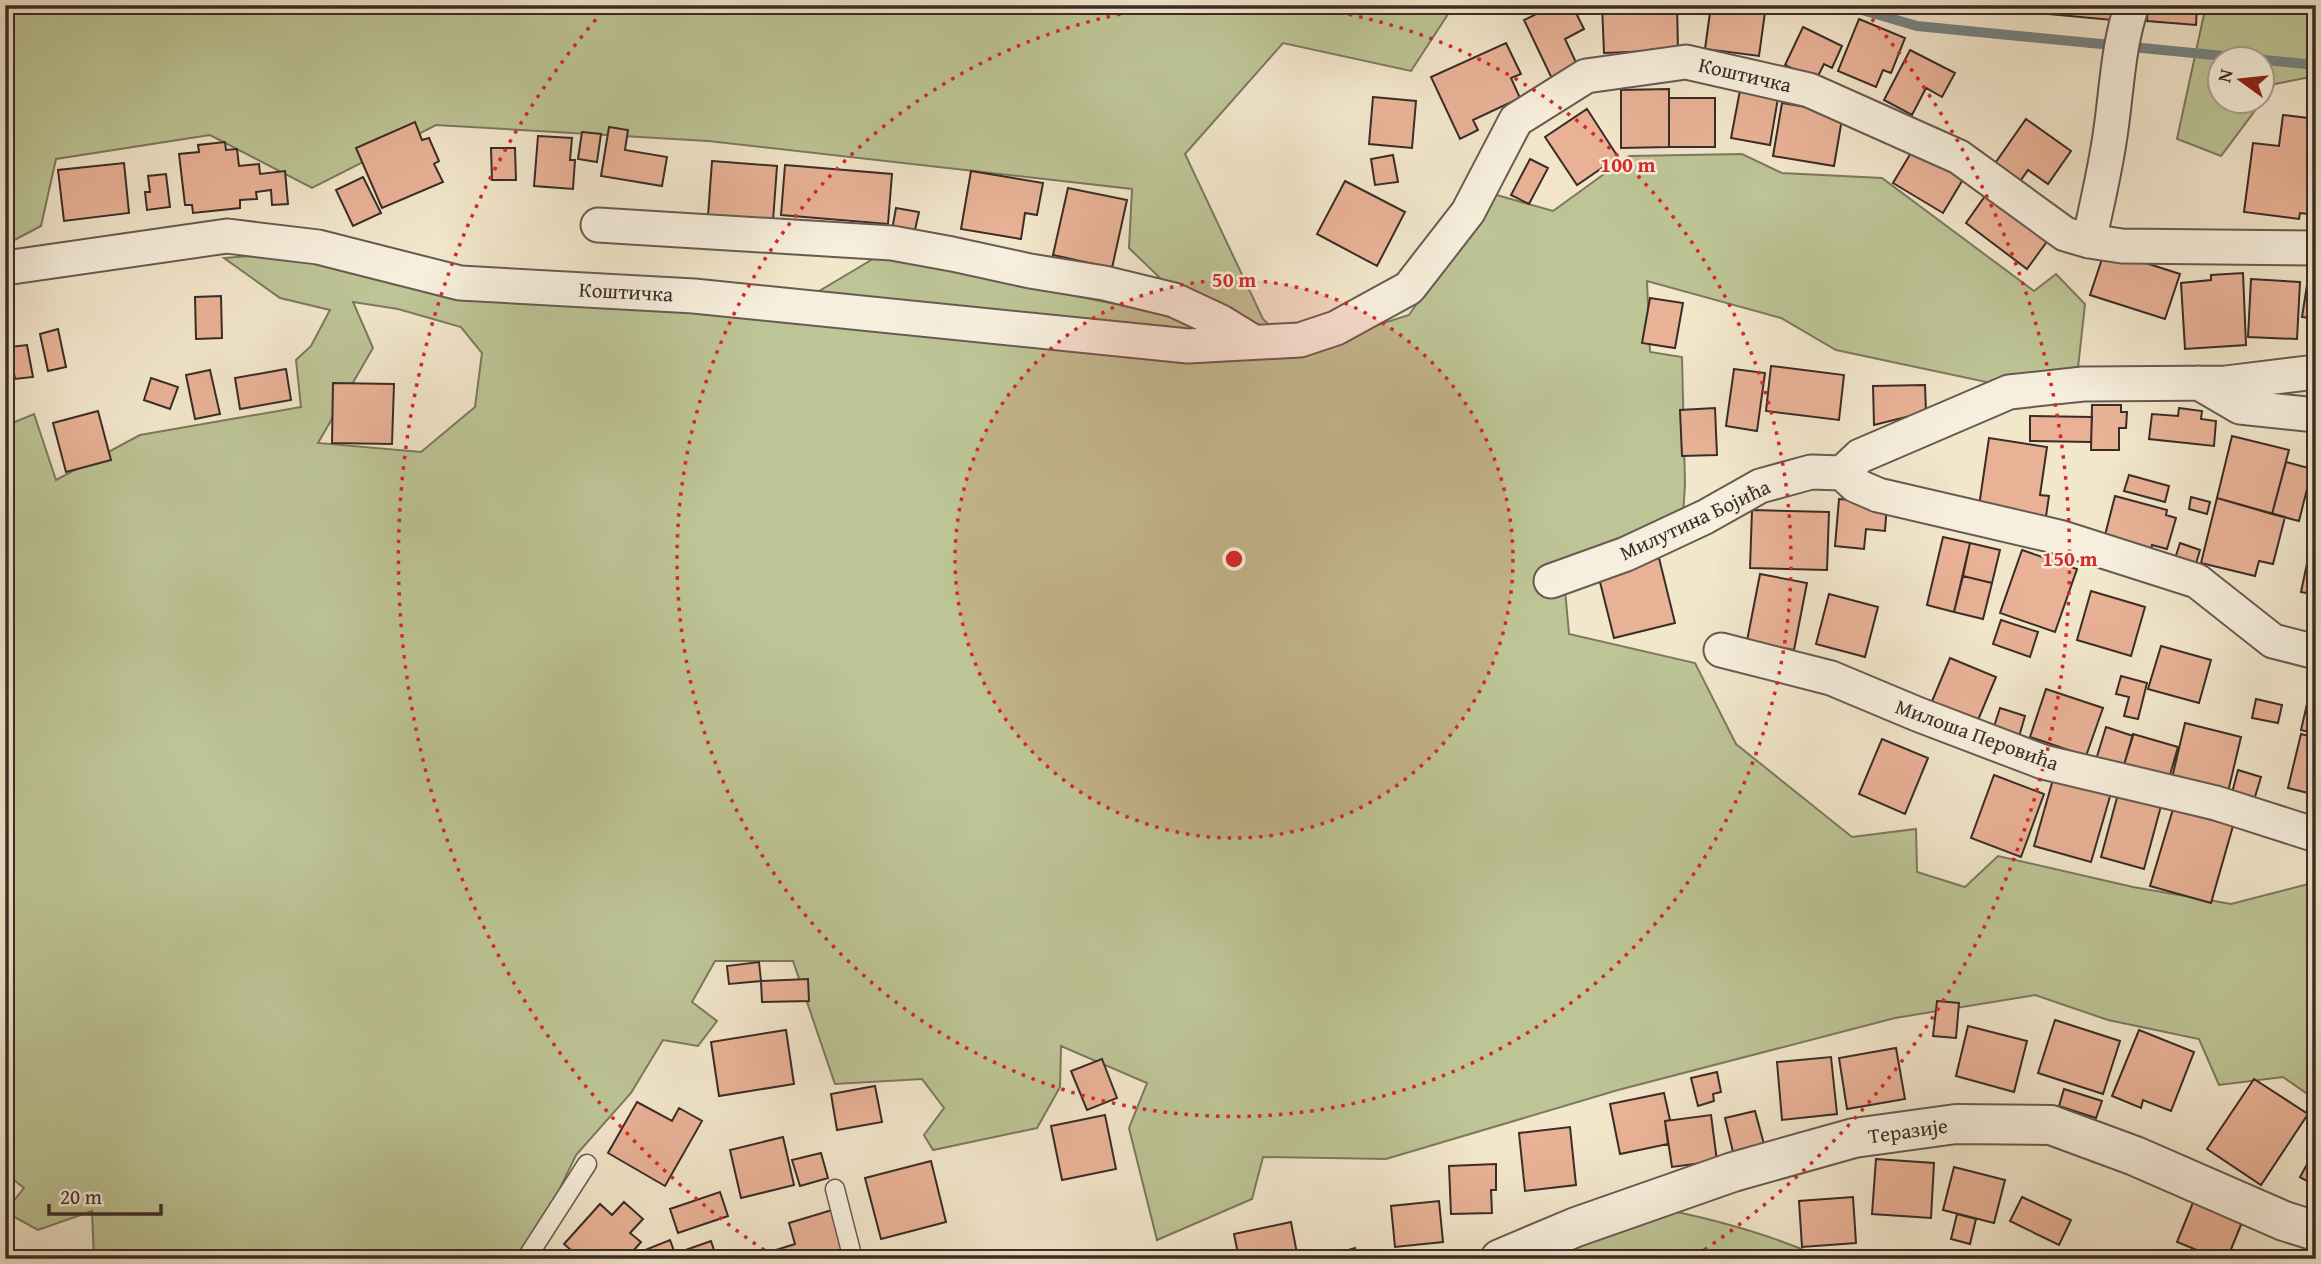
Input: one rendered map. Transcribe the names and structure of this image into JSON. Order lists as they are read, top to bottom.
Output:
{
  "streets": {
    "street": [
      "Коштичка",
      "Милутина Бојића",
      "Милоша Перовића",
      "Теразије"
    ]
  },
  "scale_bar": "20 m",
  "north": "left",
  "rings": ["100 m", "50 m", "150 m"]
}
